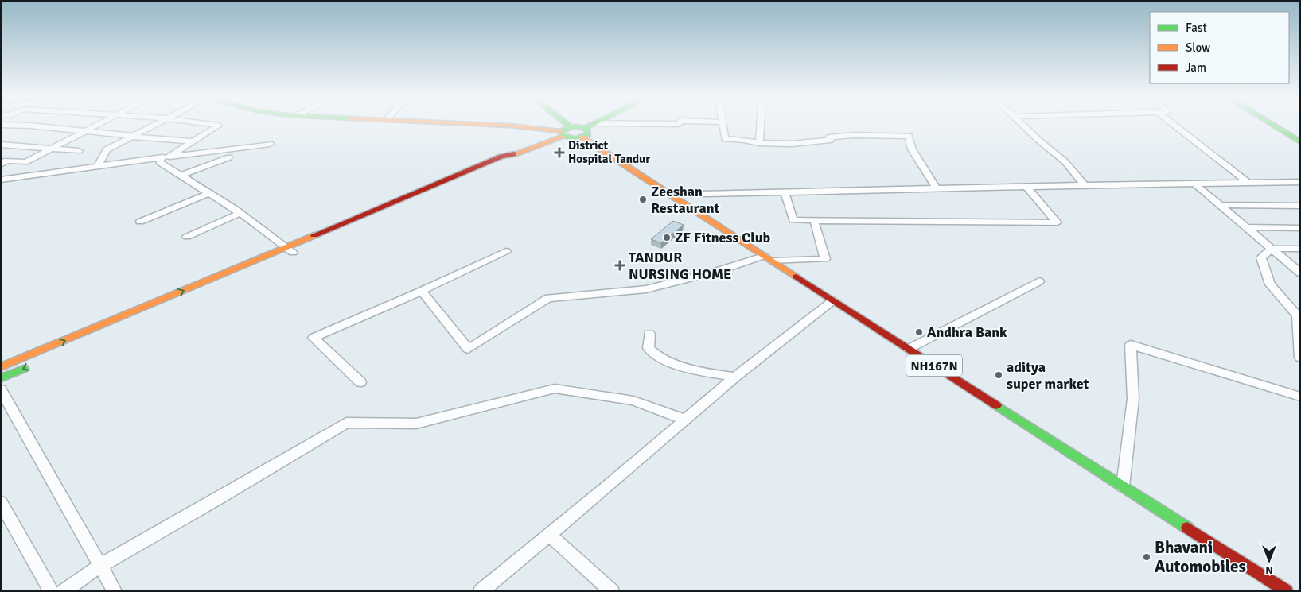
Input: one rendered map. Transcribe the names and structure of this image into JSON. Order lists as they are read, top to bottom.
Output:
{
  "streets": {
    "main road": ["NH167N"]
  },
  "places": {
    "health": ["District Hospital Tandur", "TANDUR NURSING HOME"],
    "other": [
      "Zeeshan Restaurant",
      "ZF Fitness Club",
      "Andhra Bank",
      "aditya super market",
      "Bhavani Automobiles"
    ]
  },
  "legend": ["Fast", "Slow", "Jam"],
  "north": "bottom"
}
